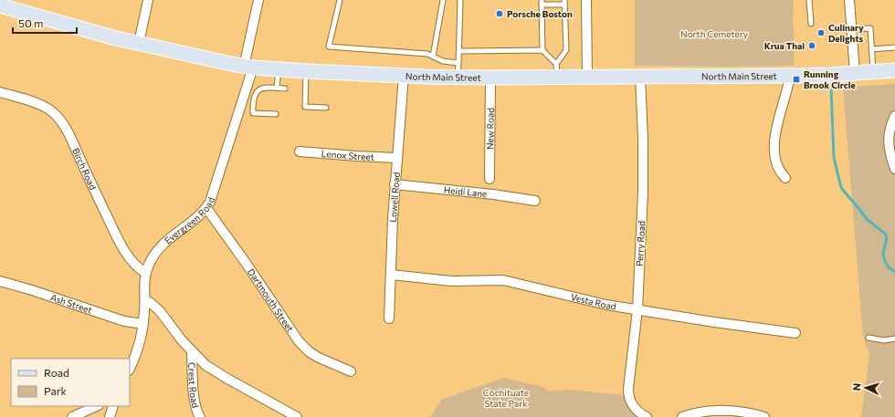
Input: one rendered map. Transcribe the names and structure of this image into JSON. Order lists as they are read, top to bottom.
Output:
{
  "streets": {
    "main road": ["North Main Street"],
    "street": [
      "New Road",
      "Lenox Street",
      "Birch Road",
      "Heidi Lane",
      "Lowell Road",
      "Evergreen Road",
      "Perry Road",
      "Dartmouth Street",
      "Vesta Road",
      "Ash Street",
      "Crest Road"
    ]
  },
  "crossings": [
    ["North Main Street", "New Road"],
    ["North Main Street", "Lowell Road"],
    ["North Main Street", "Evergreen Road"],
    ["North Main Street", "Perry Road"],
    ["Lenox Street", "Lowell Road"],
    ["Birch Road", "Evergreen Road"],
    ["Heidi Lane", "Lowell Road"],
    ["Lowell Road", "Vesta Road"],
    ["Evergreen Road", "Dartmouth Street"],
    ["Evergreen Road", "Ash Street"],
    ["Perry Road", "Vesta Road"]
  ],
  "parks": ["North Cemetery", "Cochituate State Park"],
  "places": {
    "other": ["Porsche Boston", "Culinary Delights", "Krua Thai"],
    "transit": ["Running Brook Circle"]
  },
  "legend": ["Road", "Park"],
  "scale_bar": "50 m",
  "north": "left"
}
